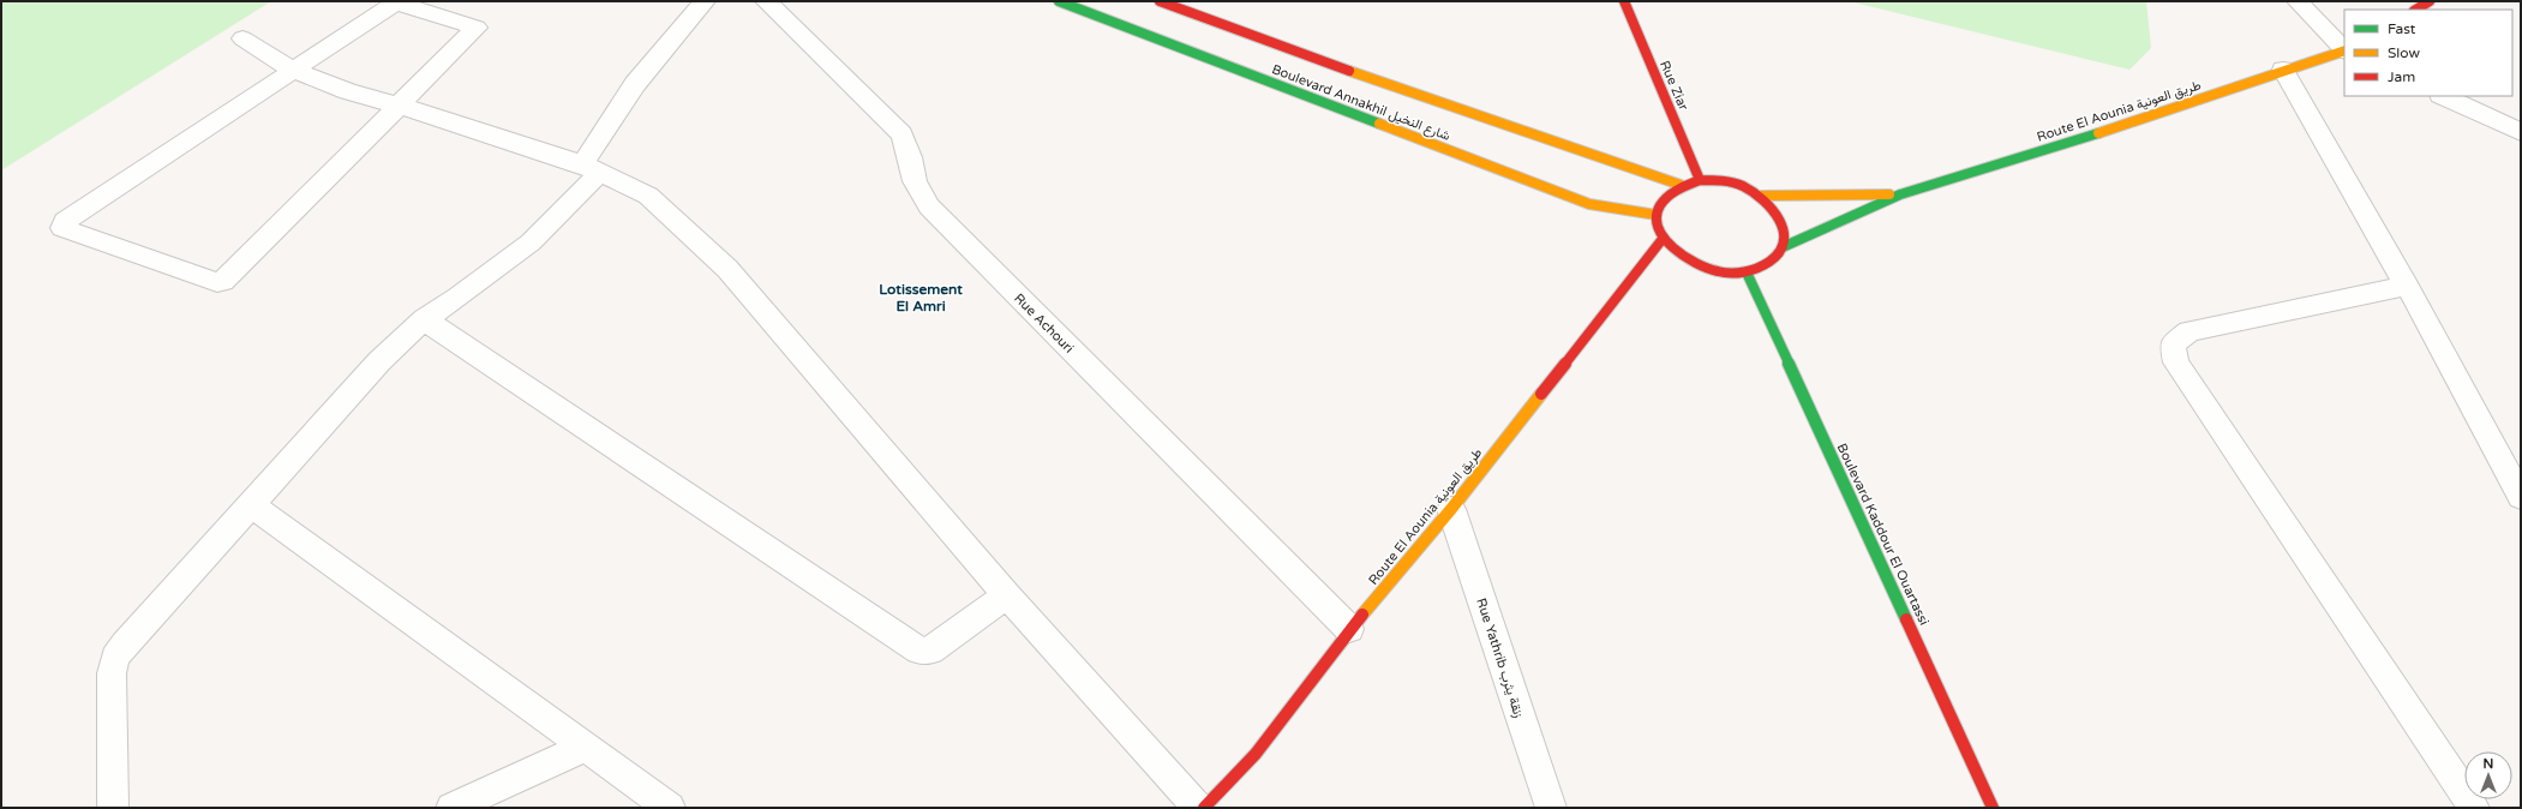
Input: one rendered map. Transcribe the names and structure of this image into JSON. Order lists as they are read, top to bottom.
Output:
{
  "streets": {
    "main road": [
      "Rue Ziar",
      "Boulevard Annakhil شارع النخيل",
      "Route El Aounia طريق العونية",
      "Boulevard Kaddour El Ouartassi"
    ],
    "street": ["Rue Achouri", "Rue Yathrib زنقة يثرب"]
  },
  "crossings": [
    ["Rue Ziar", "Boulevard Annakhil شارع النخيل"],
    ["Rue Ziar", "Route El Aounia طريق العونية"],
    ["Rue Ziar", "Boulevard Kaddour El Ouartassi"],
    ["Boulevard Annakhil شارع النخيل", "Route El Aounia طريق العونية"],
    ["Boulevard Annakhil شارع النخيل", "Boulevard Kaddour El Ouartassi"],
    ["Route El Aounia طريق العونية", "Rue Achouri"],
    ["Route El Aounia طريق العونية", "Boulevard Kaddour El Ouartassi"],
    ["Route El Aounia طريق العونية", "Rue Yathrib زنقة يثرب"]
  ],
  "districts": ["Lotissement El Amri"],
  "legend": ["Fast", "Slow", "Jam"],
  "north": "top"
}
